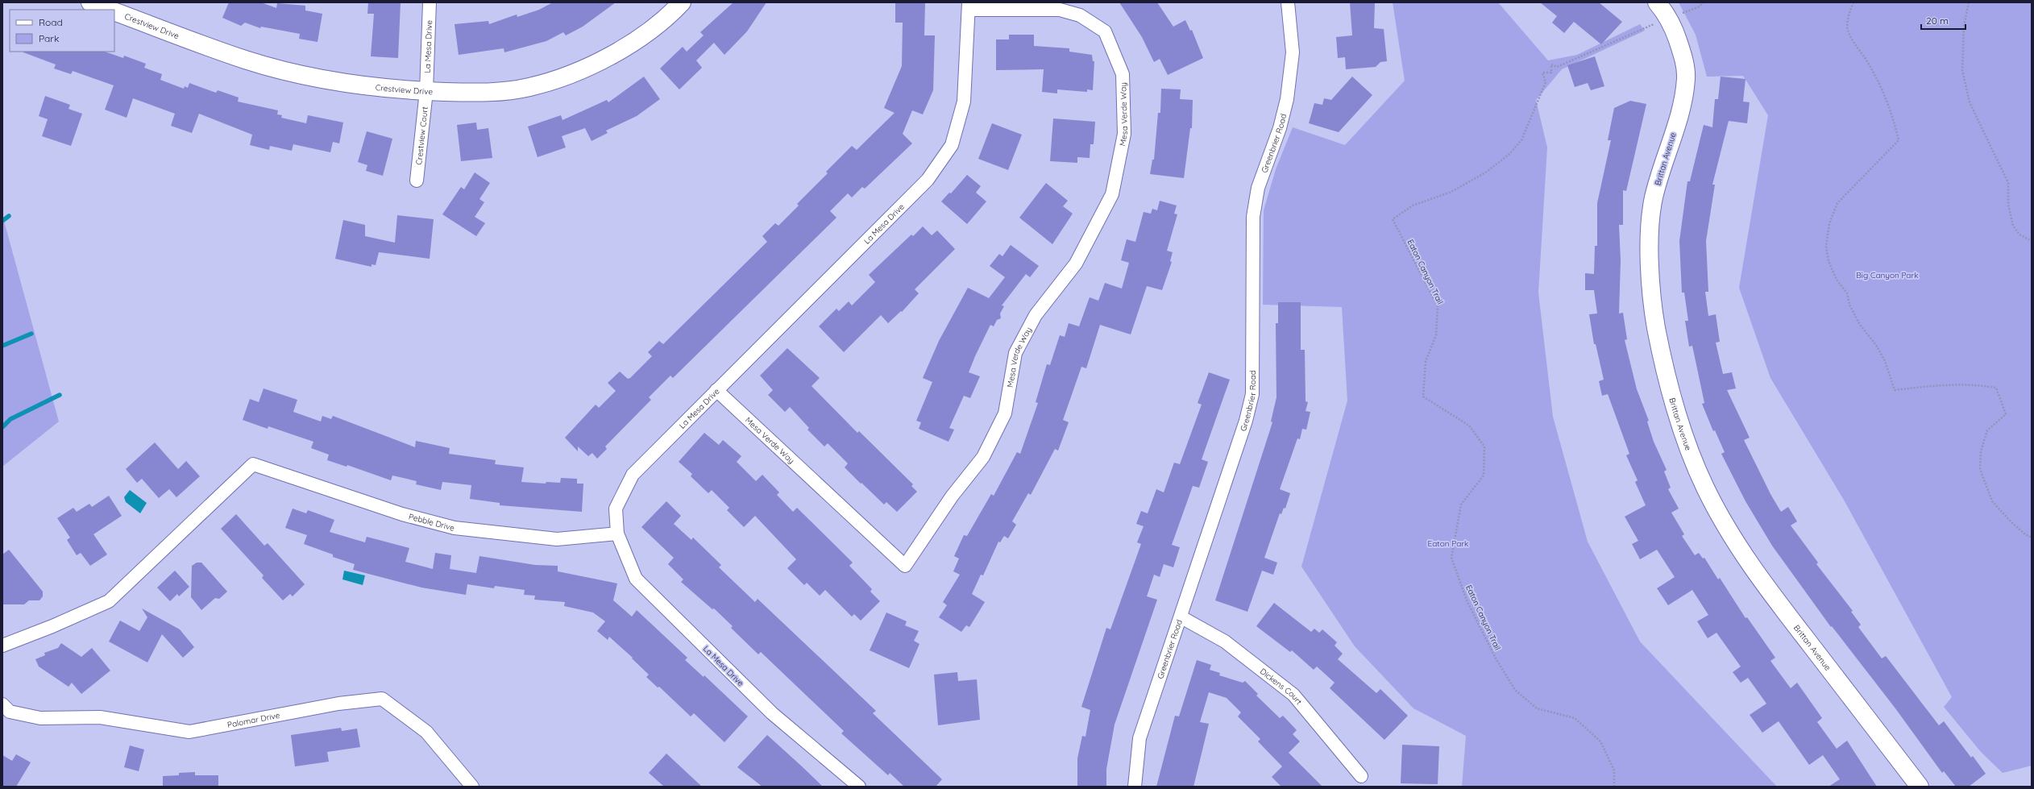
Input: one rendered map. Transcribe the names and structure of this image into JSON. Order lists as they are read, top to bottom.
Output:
{
  "streets": {
    "main road": ["Crestview Drive", "Brittan Avenue"],
    "street": [
      "La Mesa Drive",
      "Mesa Verde Way",
      "Crestview Court",
      "Greenbrier Road",
      "Pebble Drive",
      "Dickens Court",
      "Palomar Drive"
    ],
    "path": ["Eaton Canyon Trail"]
  },
  "crossings": [
    ["Crestview Drive", "La Mesa Drive"],
    ["Crestview Drive", "Crestview Court"],
    ["La Mesa Drive", "Mesa Verde Way"],
    ["La Mesa Drive", "Crestview Court"],
    ["La Mesa Drive", "Pebble Drive"],
    ["Greenbrier Road", "Dickens Court"],
    ["Brittan Avenue", "Eaton Canyon Trail"]
  ],
  "parks": ["Big Canyon Park", "Eaton Park"],
  "legend": ["Road", "Park"],
  "scale_bar": "20 m"
}
